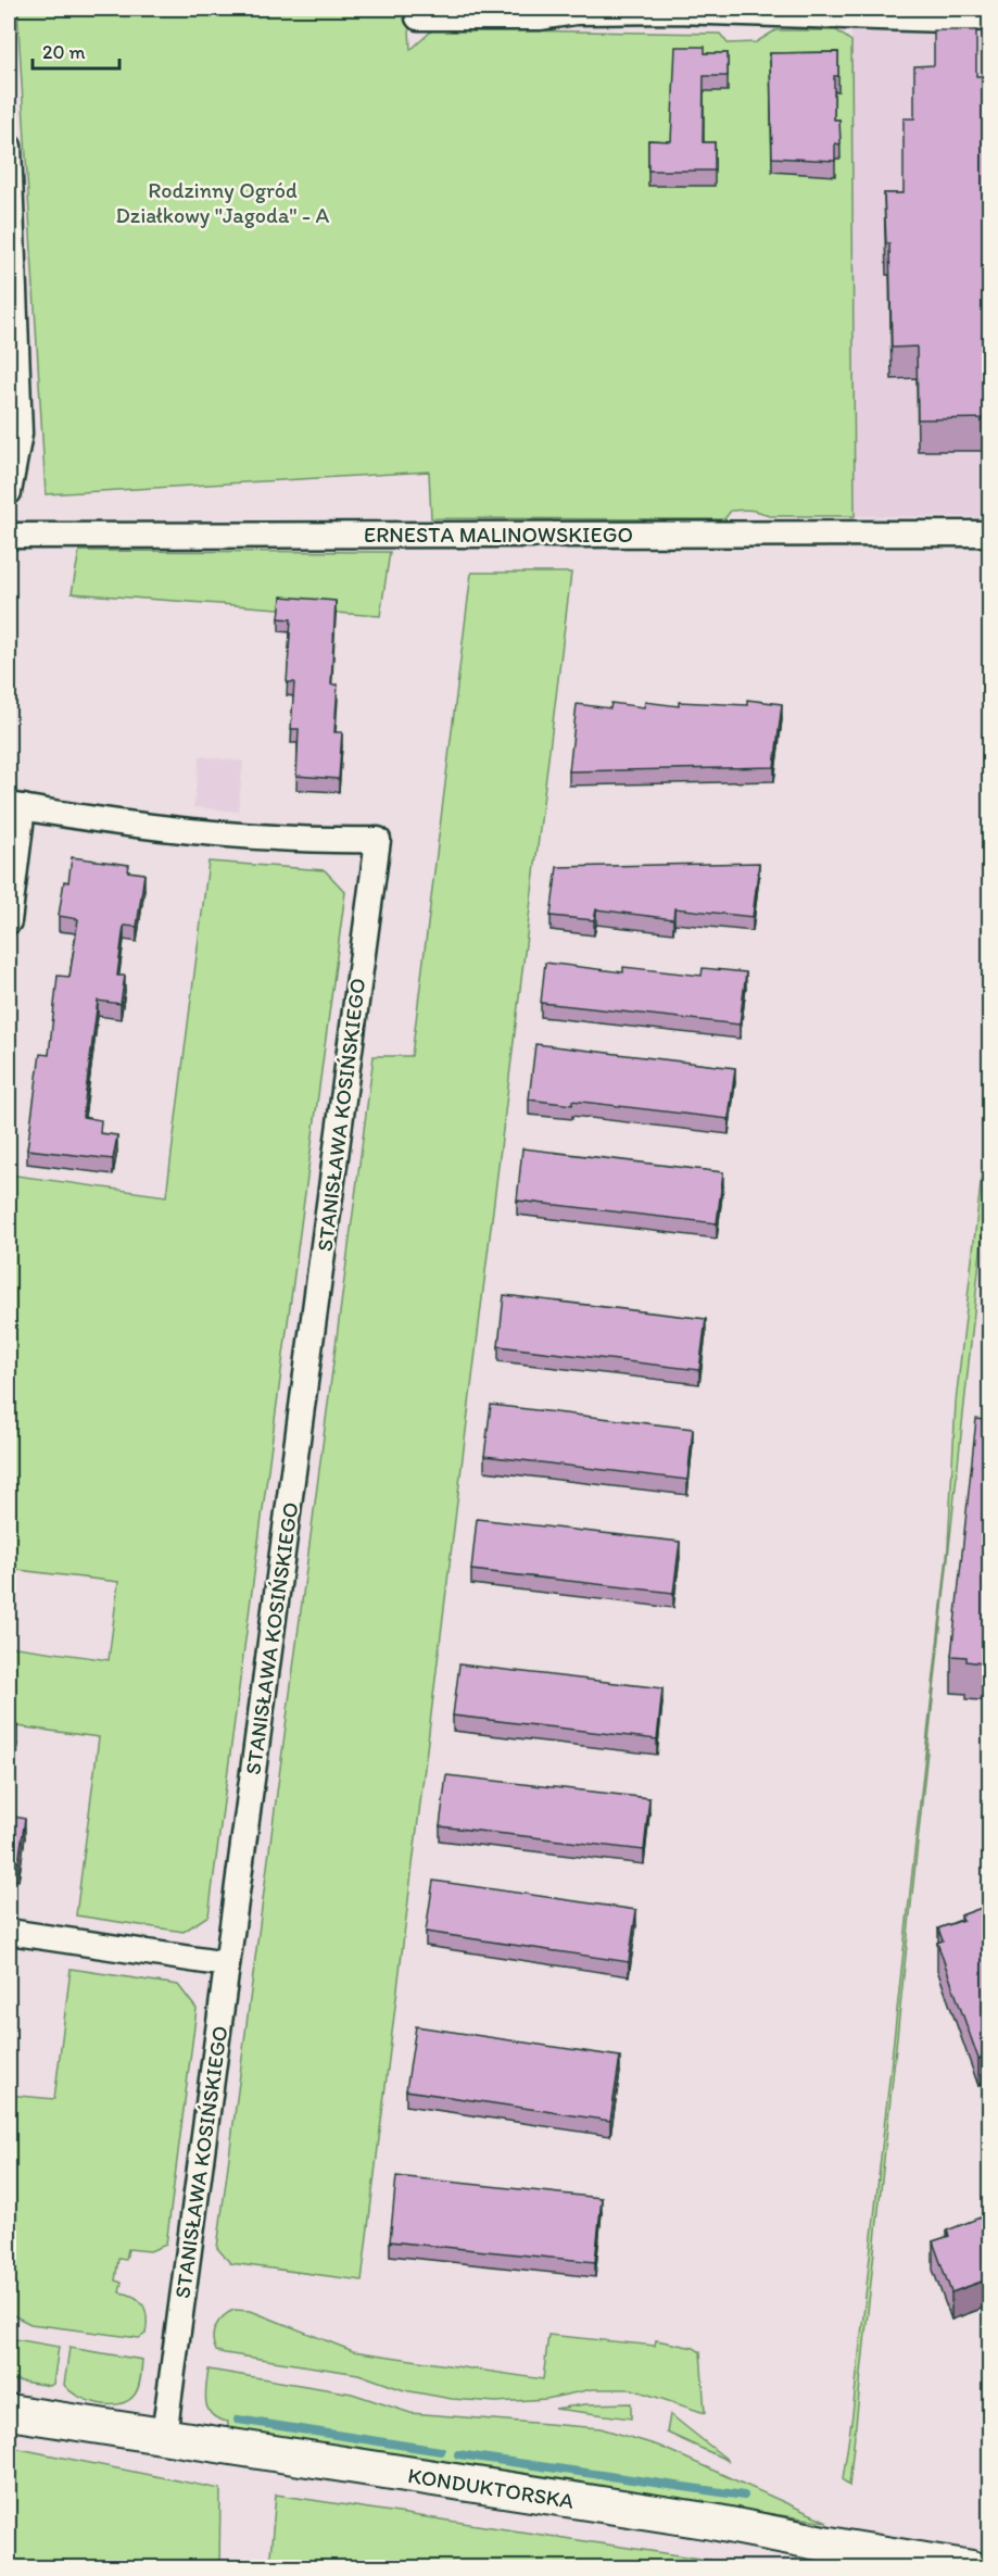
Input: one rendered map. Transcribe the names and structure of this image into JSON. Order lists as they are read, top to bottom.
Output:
{
  "streets": {
    "street": ["ERNESTA MALINOWSKIEGO", "STANISŁAWA KOSIŃSKIEGO", "KONDUKTORSKA"]
  },
  "crossings": [
    ["STANISŁAWA KOSIŃSKIEGO", "KONDUKTORSKA"]
  ],
  "parks": ["Rodzinny Ogród Działkowy \"Jagoda\" - A"],
  "scale_bar": "20 m"
}
